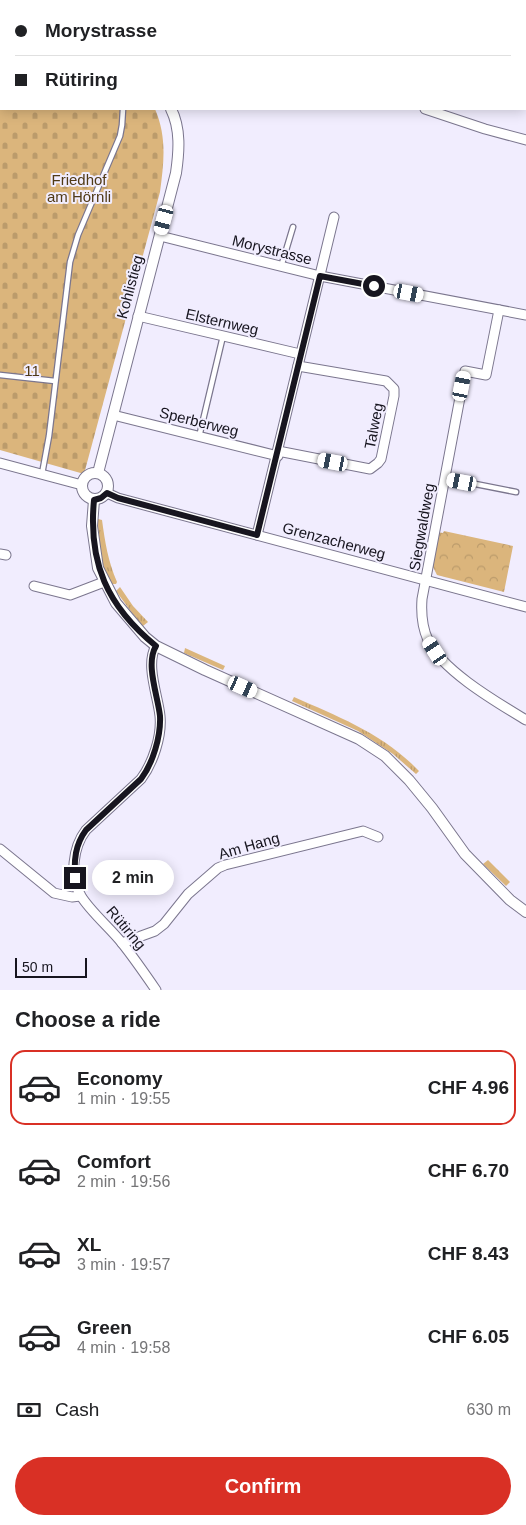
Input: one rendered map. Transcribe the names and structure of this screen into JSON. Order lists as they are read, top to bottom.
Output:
{
  "streets": {
    "street": [
      "Morystrasse",
      "Kohlistieg",
      "Elsternweg",
      "Sperberweg",
      "Talweg",
      "Siegwaldweg",
      "Grenzacherweg",
      "Am Hang",
      "Rütiring"
    ]
  },
  "crossings": [
    ["Morystrasse", "Kohlistieg"],
    ["Morystrasse", "Siegwaldweg"],
    ["Kohlistieg", "Elsternweg"],
    ["Kohlistieg", "Sperberweg"],
    ["Kohlistieg", "Grenzacherweg"],
    ["Sperberweg", "Talweg"],
    ["Siegwaldweg", "Grenzacherweg"],
    ["Am Hang", "Rütiring"]
  ],
  "parks": ["Friedhof am Hörnli", "11"],
  "scale_bar": "50 m",
  "page": {
    "banner": ["Morystrasse", "Rütiring"],
    "bubble": "2 min",
    "scale": "50 m",
    "heading": "Choose a ride",
    "list": [
      {
        "name": "Economy",
        "note": "1 min · 19:55",
        "value": "CHF 4.96"
      },
      {
        "name": "Comfort",
        "note": "2 min · 19:56",
        "value": "CHF 6.70"
      },
      {
        "name": "XL",
        "note": "3 min · 19:57",
        "value": "CHF 8.43"
      },
      {
        "name": "Green",
        "note": "4 min · 19:58",
        "value": "CHF 6.05"
      }
    ],
    "pay": ["Cash", "630 m"],
    "buttons": "Confirm"
  }
}
